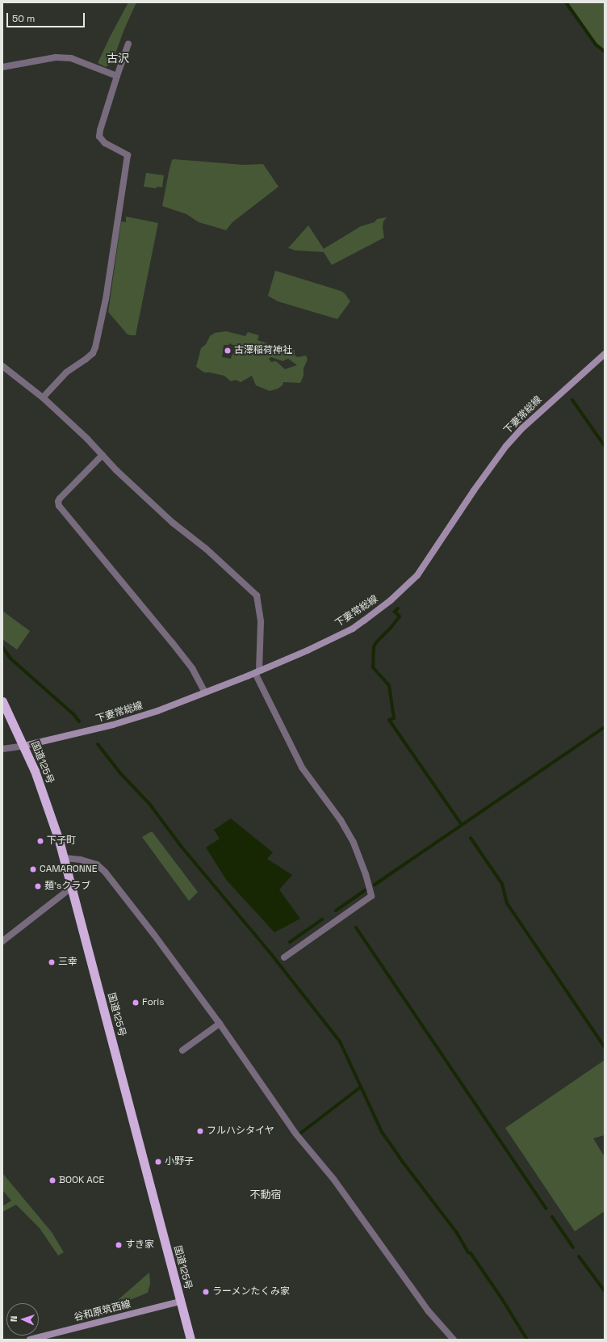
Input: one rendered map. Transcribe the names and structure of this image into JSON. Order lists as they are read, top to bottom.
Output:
{
  "streets": {
    "highway": ["国道125号"],
    "main road": ["下妻常総線", "谷和原筑西線"]
  },
  "crossings": [
    ["下妻常総線", "国道125号"],
    ["国道125号", "谷和原筑西線"]
  ],
  "districts": ["古沢", "不動宿"],
  "places": [
    "古澤稲荷神社",
    "下子町",
    "CAMARONNE",
    "麺'sクラブ",
    "三幸",
    "Foris",
    "フルハシタイヤ",
    "小野子",
    "BOOK ACE",
    "すき家",
    "ラーメンたくみ家"
  ],
  "scale_bar": "50 m",
  "north": "left"
}
